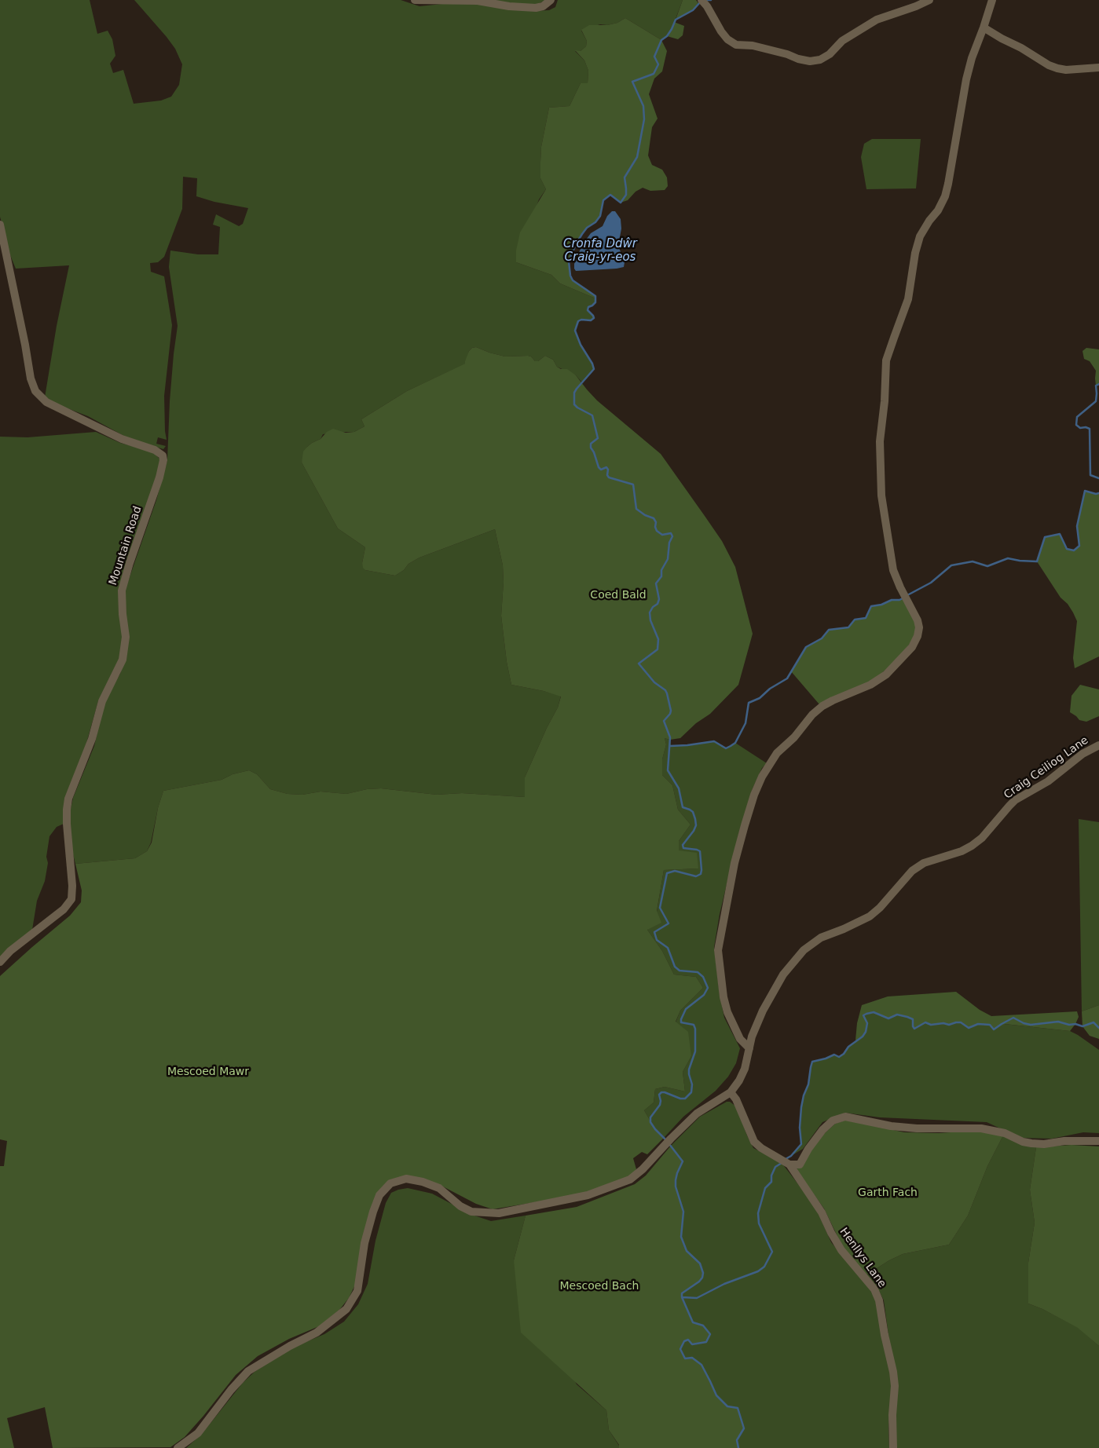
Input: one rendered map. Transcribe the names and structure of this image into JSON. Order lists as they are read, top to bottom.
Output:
{
  "streets": {
    "street": ["Mountain Road", "Craig Ceiliog Lane", "Henllys Lane"]
  },
  "crossings": [
    ["Craig Ceiliog Lane", "Henllys Lane"]
  ],
  "water": ["Cronfa Ddŵr Craig-yr-eos"],
  "parks": [
    "Coed Bald",
    "Mescoed Mawr",
    "Garth Fach",
    "Mescoed Bach"
  ]
}
